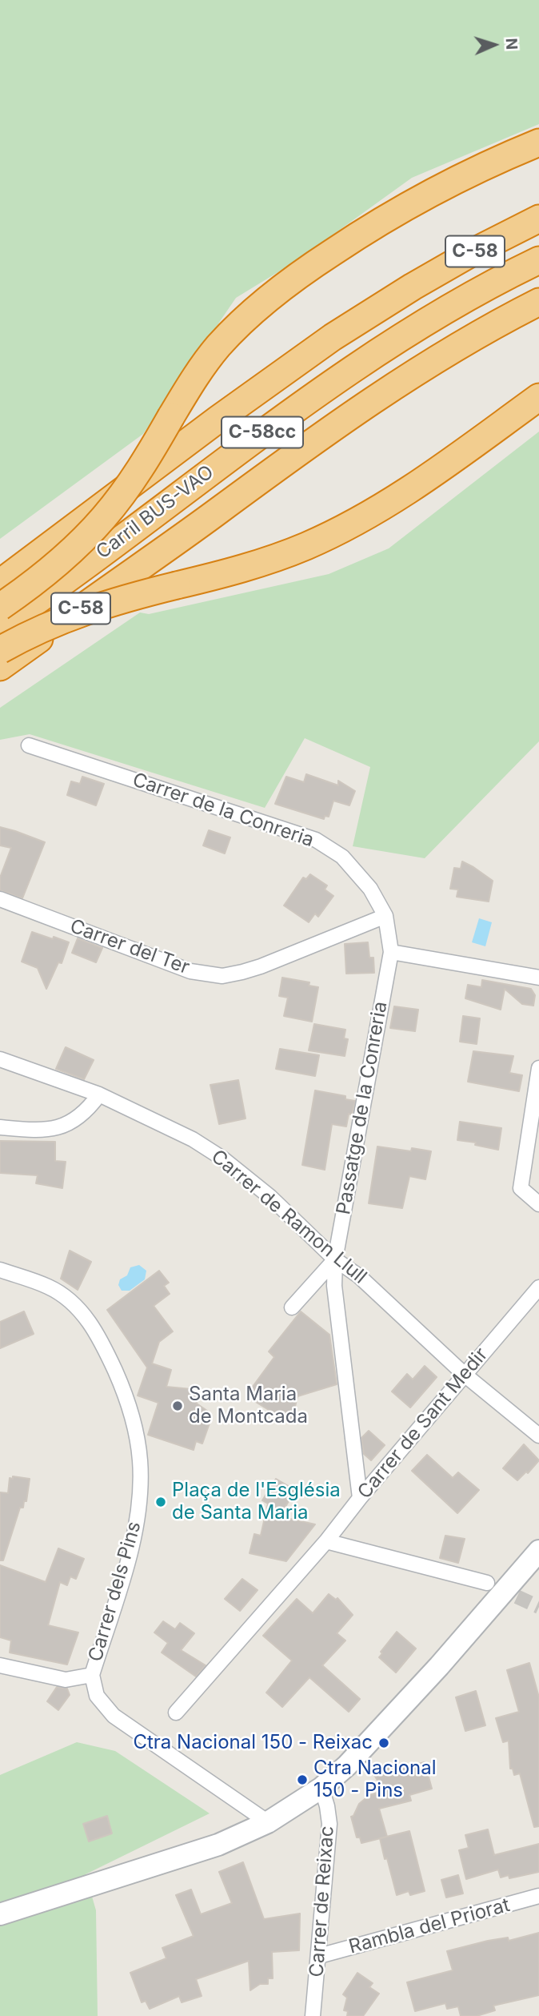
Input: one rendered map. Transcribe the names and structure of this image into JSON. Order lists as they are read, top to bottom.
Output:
{
  "streets": {
    "highway": ["C-58", "C-58cc", "Carril BUS-VAO"],
    "street": [
      "Carrer de la Conreria",
      "Carrer del Ter",
      "Passatge de la Conreria",
      "Carrer de Ramon Llull",
      "Carrer de Sant Medir",
      "Carrer dels Pins",
      "Carrer de Reixac",
      "Rambla del Priorat"
    ]
  },
  "crossings": [
    ["Carrer de la Conreria", "Carrer del Ter"],
    ["Carrer de la Conreria", "Passatge de la Conreria"],
    ["Passatge de la Conreria", "Carrer de Ramon Llull"],
    ["Passatge de la Conreria", "Carrer de Sant Medir"],
    ["Carrer de Ramon Llull", "Carrer de Sant Medir"],
    ["Carrer de Reixac", "Rambla del Priorat"]
  ],
  "places": [
    "Santa Maria de Montcada",
    "Plaça de l'Església de Santa Maria",
    "Ctra Nacional 150 - Reixac",
    "Ctra Nacional 150 - Pins"
  ],
  "north": "right"
}
